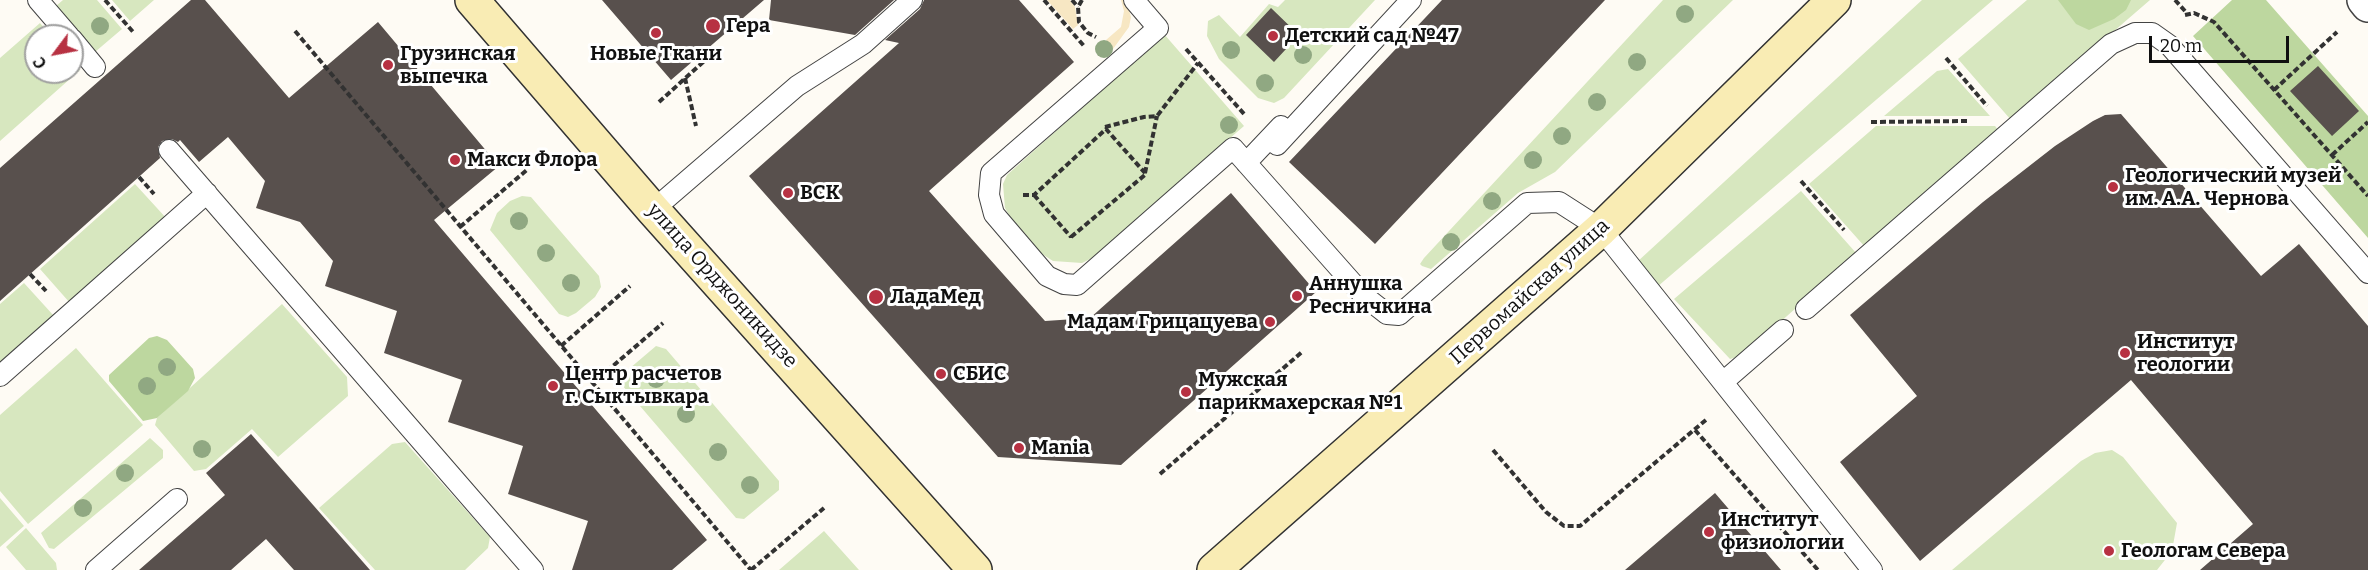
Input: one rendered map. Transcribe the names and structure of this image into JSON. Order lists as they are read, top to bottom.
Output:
{
  "streets": {
    "main road": ["улица Орджоникидзе", "Первомайская улица"]
  },
  "places": [
    "Гера",
    "Новые Ткани",
    "Детский сад №47",
    "Грузинская выпечка",
    "Макси Флора",
    "Геологический музей им. А.А. Чернова",
    "ВСК",
    "Аннушка Ресничкина",
    "ЛадаМед",
    "Мадам Грицацуева",
    "Институт геологии",
    "СБИС",
    "Центр расчетов г. Сыктывкара",
    "Мужская парикмахерская №1",
    "Mania",
    "Институт физиологии",
    "Геологам Севера"
  ],
  "scale_bar": "20 m",
  "north": "bottom left"
}
